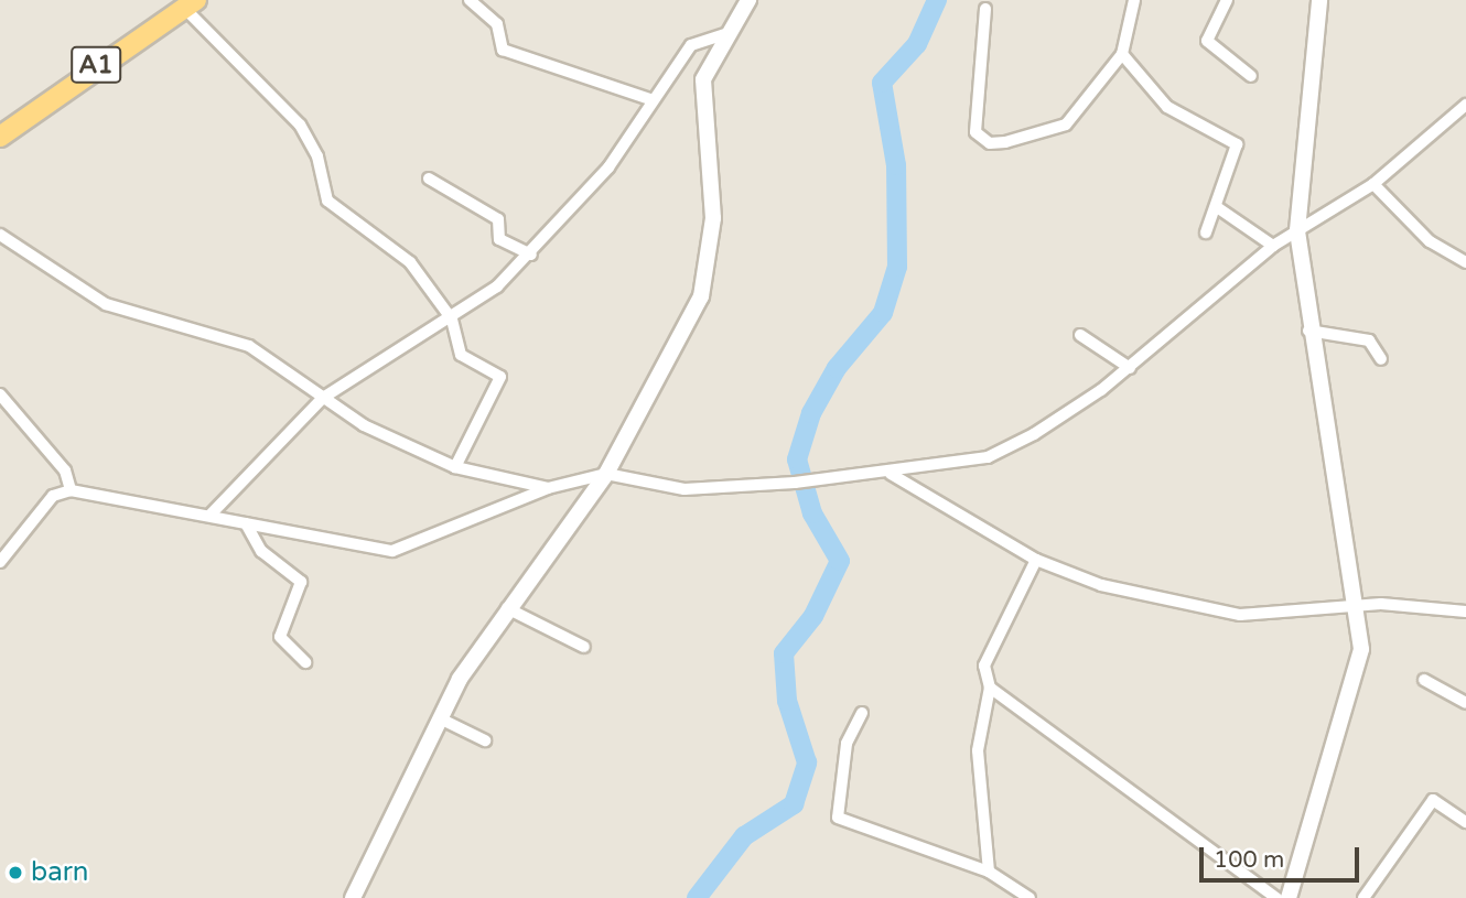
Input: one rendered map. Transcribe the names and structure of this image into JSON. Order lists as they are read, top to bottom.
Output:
{
  "streets": {
    "highway": ["A1"]
  },
  "places": ["barn"],
  "scale_bar": "100 m"
}
